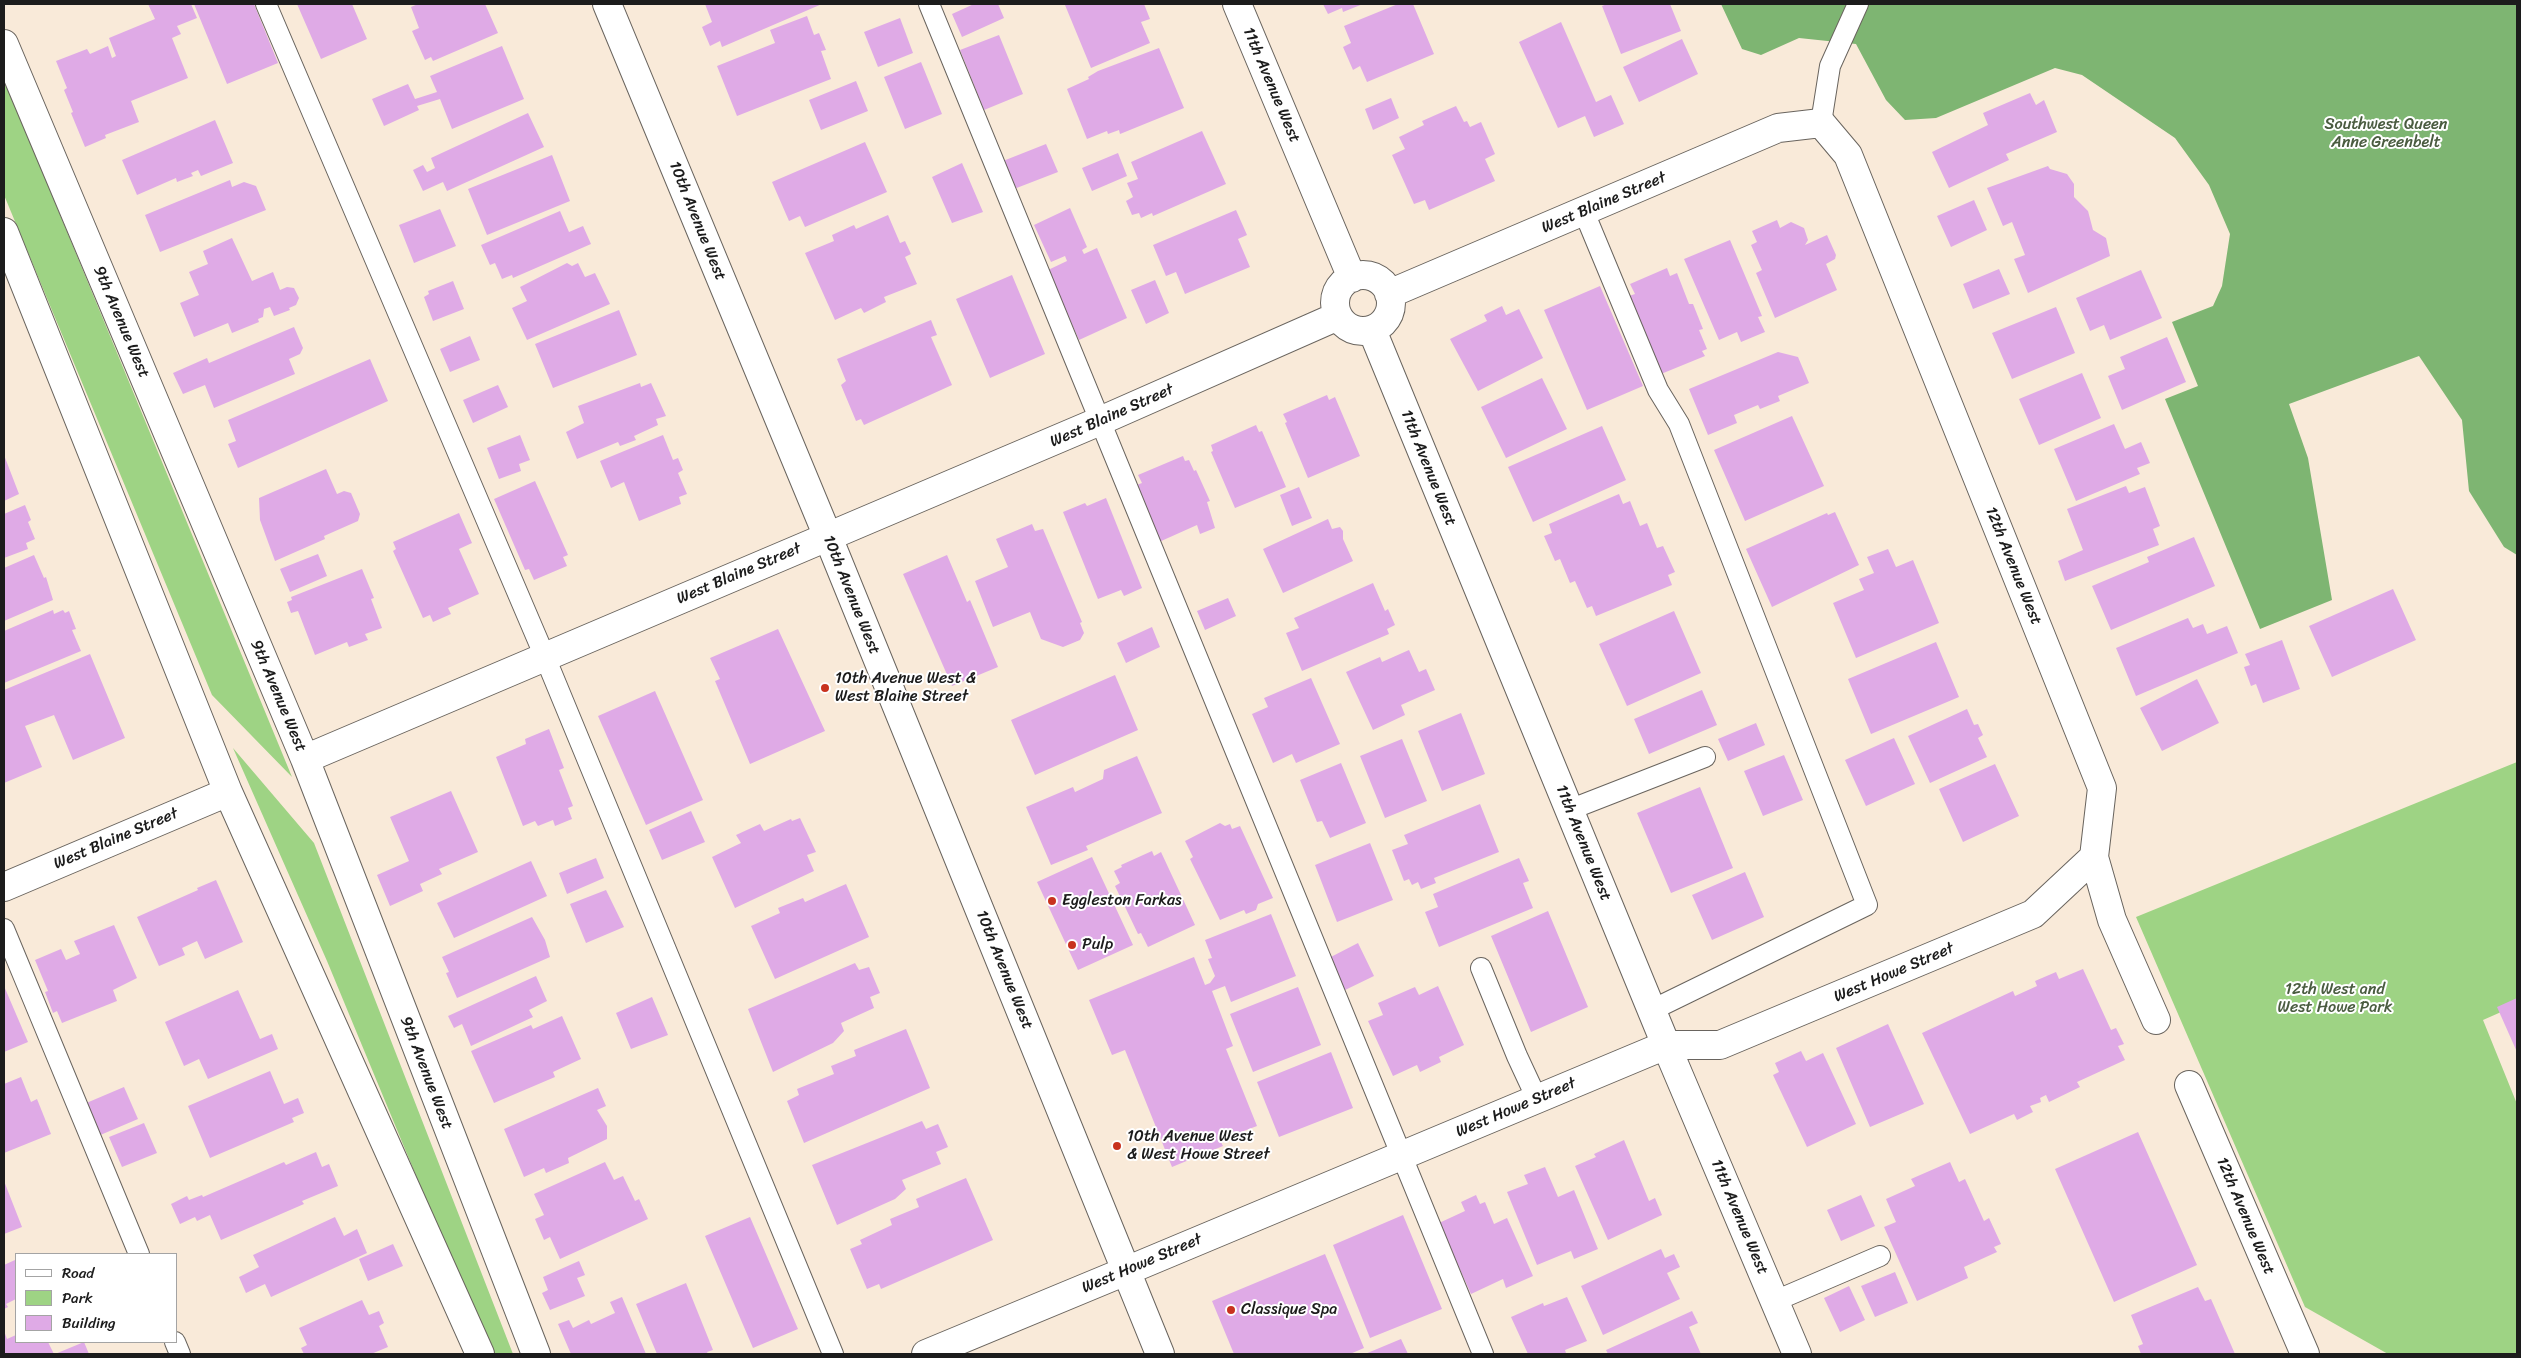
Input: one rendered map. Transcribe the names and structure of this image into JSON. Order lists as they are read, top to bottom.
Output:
{
  "streets": {
    "street": [
      "11th Avenue West",
      "West Blaine Street",
      "10th Avenue West",
      "9th Avenue West",
      "12th Avenue West",
      "West Howe Street"
    ]
  },
  "crossings": [
    ["11th Avenue West", "West Blaine Street"],
    ["11th Avenue West", "West Howe Street"],
    ["West Blaine Street", "10th Avenue West"],
    ["West Blaine Street", "9th Avenue West"],
    ["West Blaine Street", "12th Avenue West"],
    ["10th Avenue West", "West Howe Street"],
    ["12th Avenue West", "West Howe Street"]
  ],
  "parks": ["Southwest Queen Anne Greenbelt", "12th West and West Howe Park"],
  "places": [
    "10th Avenue West & West Blaine Street",
    "Eggleston Farkas",
    "Pulp",
    "10th Avenue West & West Howe Street",
    "Classique Spa"
  ],
  "legend": ["Road", "Park", "Building"]
}
